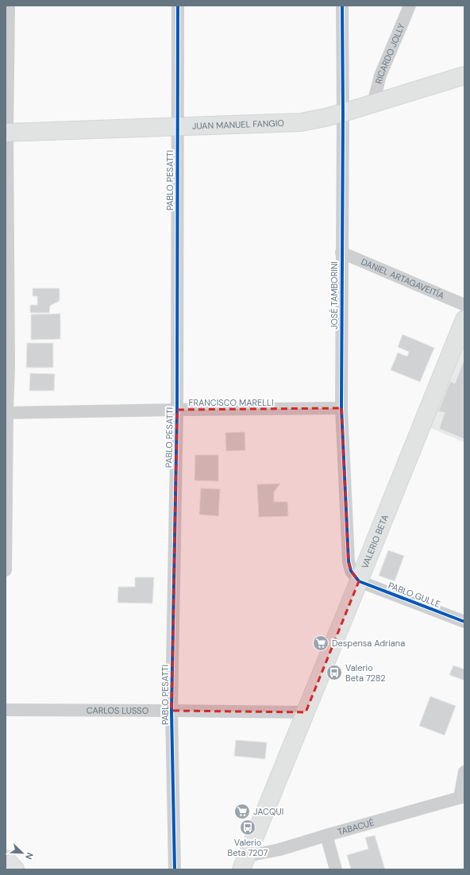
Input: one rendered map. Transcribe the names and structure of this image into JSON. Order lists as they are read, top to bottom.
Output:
{
  "streets": {
    "main road": ["JUAN MANUEL FANGIO", "VALERIO BETA"],
    "street": [
      "RICARDO JOLLY",
      "PABLO PESATTI",
      "DANIEL ARTAGAVEITÍA",
      "JOSÉ TAMBORINI",
      "FRANCISCO MARELLI",
      "PABLO GULLE",
      "CARLOS LUSSO",
      "TABACUÉ"
    ]
  },
  "crossings": [
    ["RICARDO JOLLY", "JUAN MANUEL FANGIO"],
    ["JUAN MANUEL FANGIO", "PABLO PESATTI"],
    ["JUAN MANUEL FANGIO", "JOSÉ TAMBORINI"],
    ["PABLO PESATTI", "FRANCISCO MARELLI"],
    ["PABLO PESATTI", "CARLOS LUSSO"],
    ["DANIEL ARTAGAVEITÍA", "JOSÉ TAMBORINI"],
    ["JOSÉ TAMBORINI", "FRANCISCO MARELLI"],
    ["JOSÉ TAMBORINI", "VALERIO BETA"],
    ["JOSÉ TAMBORINI", "PABLO GULLE"],
    ["VALERIO BETA", "PABLO GULLE"],
    ["VALERIO BETA", "CARLOS LUSSO"],
    ["VALERIO BETA", "TABACUÉ"]
  ],
  "places": {
    "supermarket": ["Despensa Adriana", "JACQUI"],
    "bus stop": ["Valerio Beta 7282", "Valerio Beta 7207"]
  },
  "north": "bottom right"
}
